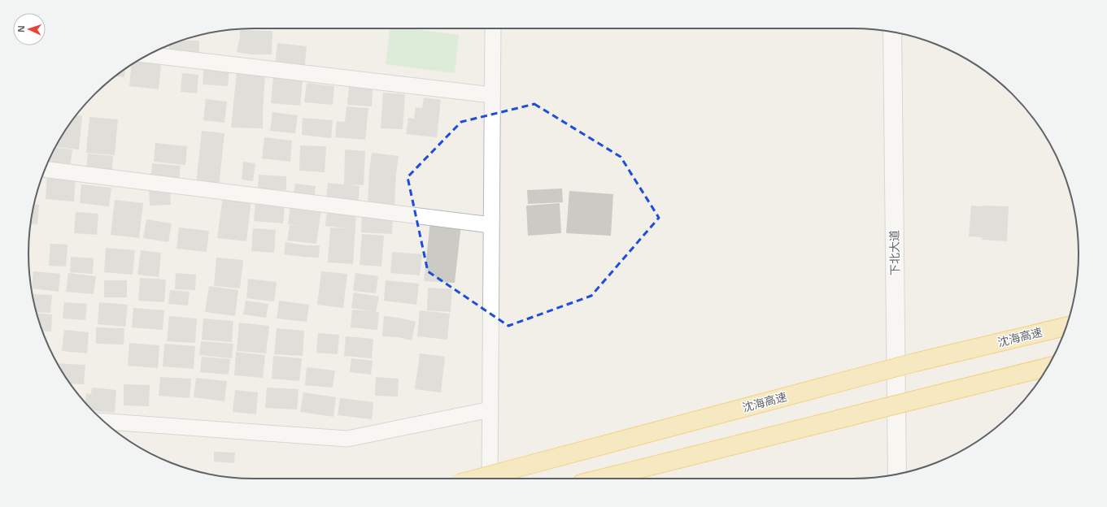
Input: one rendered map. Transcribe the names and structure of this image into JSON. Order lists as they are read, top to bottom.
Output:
{
  "streets": {
    "highway": ["沈海高速"],
    "street": ["下北大道"]
  },
  "north": "left"
}
